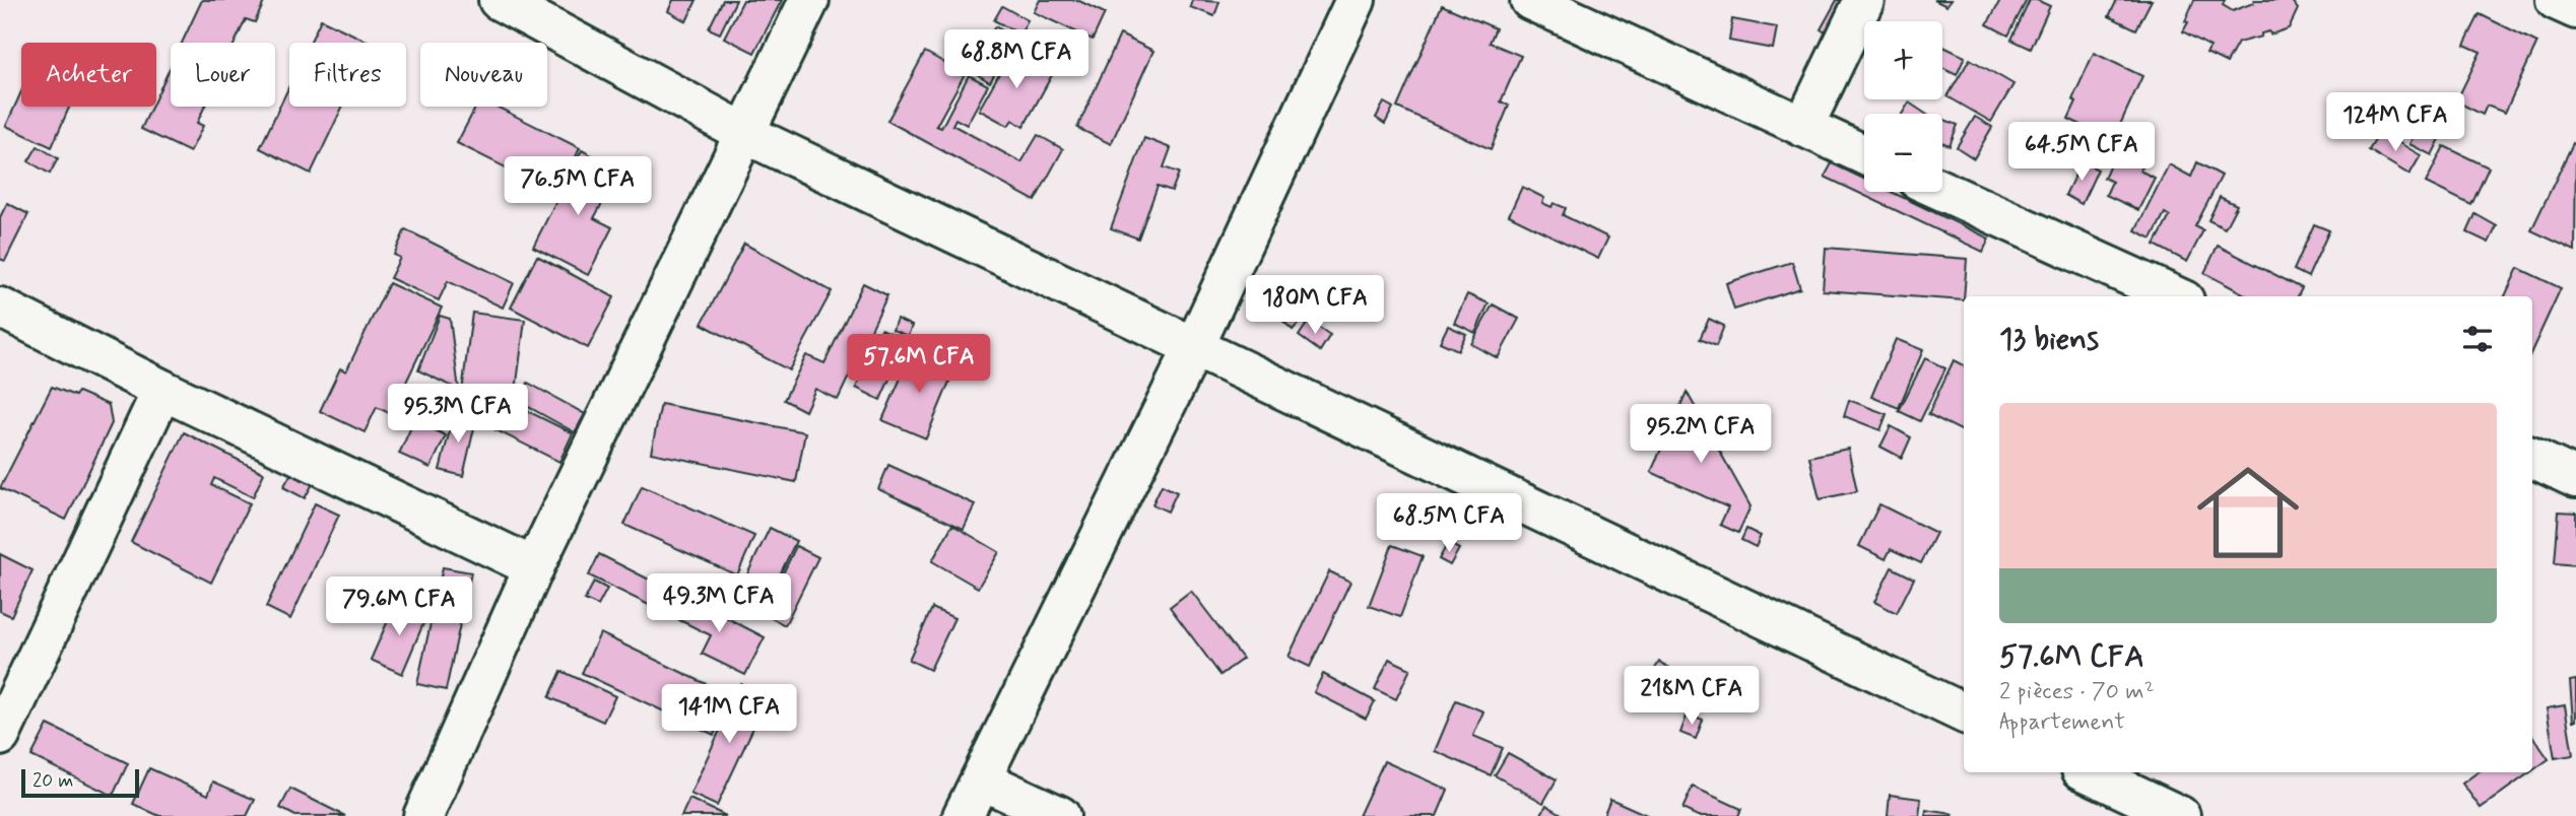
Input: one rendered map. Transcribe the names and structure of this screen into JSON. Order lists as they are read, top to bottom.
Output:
{
  "scale_bar": "20 m",
  "page": {
    "map_buttons": ["+", "−"],
    "price": [
      "68.8M CFA",
      "124M CFA",
      "64.5M CFA",
      "76.5M CFA",
      "180M CFA",
      "57.6M CFA",
      "95.3M CFA",
      "95.2M CFA",
      "68.5M CFA",
      "49.3M CFA",
      "79.6M CFA",
      "218M CFA",
      "141M CFA"
    ],
    "chip": [
      "Acheter",
      "Louer",
      "Filtres",
      "Nouveau"
    ],
    "heading": "13 biens",
    "list": [
      {
        "name": "57.6M CFA",
        "note": "2 pièces · 70 m² · Appartement"
      }
    ],
    "scale": "20 m"
  }
}
